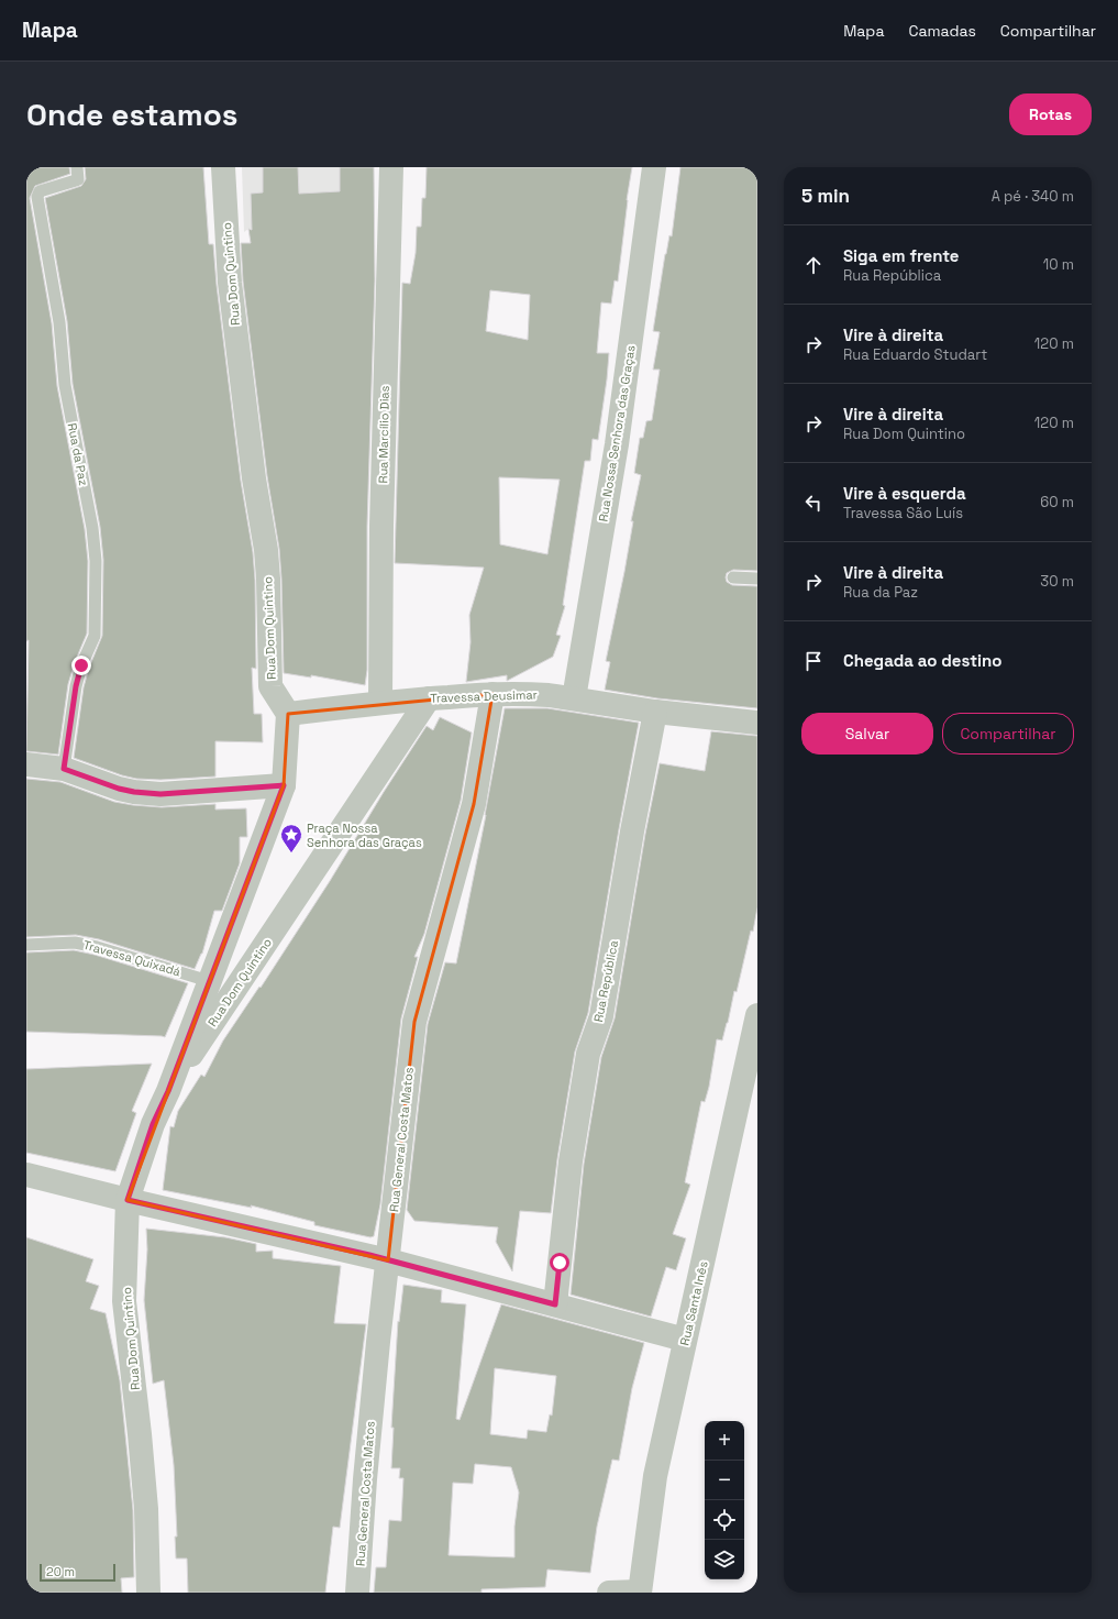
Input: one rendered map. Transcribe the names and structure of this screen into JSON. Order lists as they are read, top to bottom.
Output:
{
  "streets": {
    "street": [
      "Rua Dom Quintino",
      "Rua Nossa Senhora das Graças",
      "Rua Marcílio Dias",
      "Travessa Deusimar",
      "Rua República",
      "Rua General Costa Matos",
      "Rua Santa Inês"
    ],
    "lane": ["Rua da Paz", "Travessa Quixadá"]
  },
  "crossings": [
    ["Rua Dom Quintino", "Travessa Deusimar"],
    ["Rua Dom Quintino", "Travessa Quixadá"],
    ["Rua Nossa Senhora das Graças", "Travessa Deusimar"],
    ["Rua Marcílio Dias", "Travessa Deusimar"],
    ["Travessa Deusimar", "Rua República"],
    ["Travessa Deusimar", "Rua General Costa Matos"]
  ],
  "places": {
    "place": ["Praça Nossa Senhora das Graças"]
  },
  "scale_bar": "20 m",
  "page": {
    "header": "Mapa",
    "nav": ["Mapa", "Camadas", "Compartilhar"],
    "buttons": [
      "Rotas",
      ["Salvar", "Compartilhar"]
    ],
    "title": "Onde estamos",
    "heading": ["5 min", "A pé · 340 m"],
    "list": [
      ["Siga em frente", "Rua República", "10 m"],
      ["Vire à direita", "Rua Eduardo Studart", "120 m"],
      ["Vire à direita", "Rua Dom Quintino", "120 m"],
      ["Vire à esquerda", "Travessa São Luís", "60 m"],
      ["Vire à direita", "Rua da Paz", "30 m"],
      "Chegada ao destino"
    ],
    "map_buttons": ["+", "−"],
    "scale": "20 m"
  }
}
